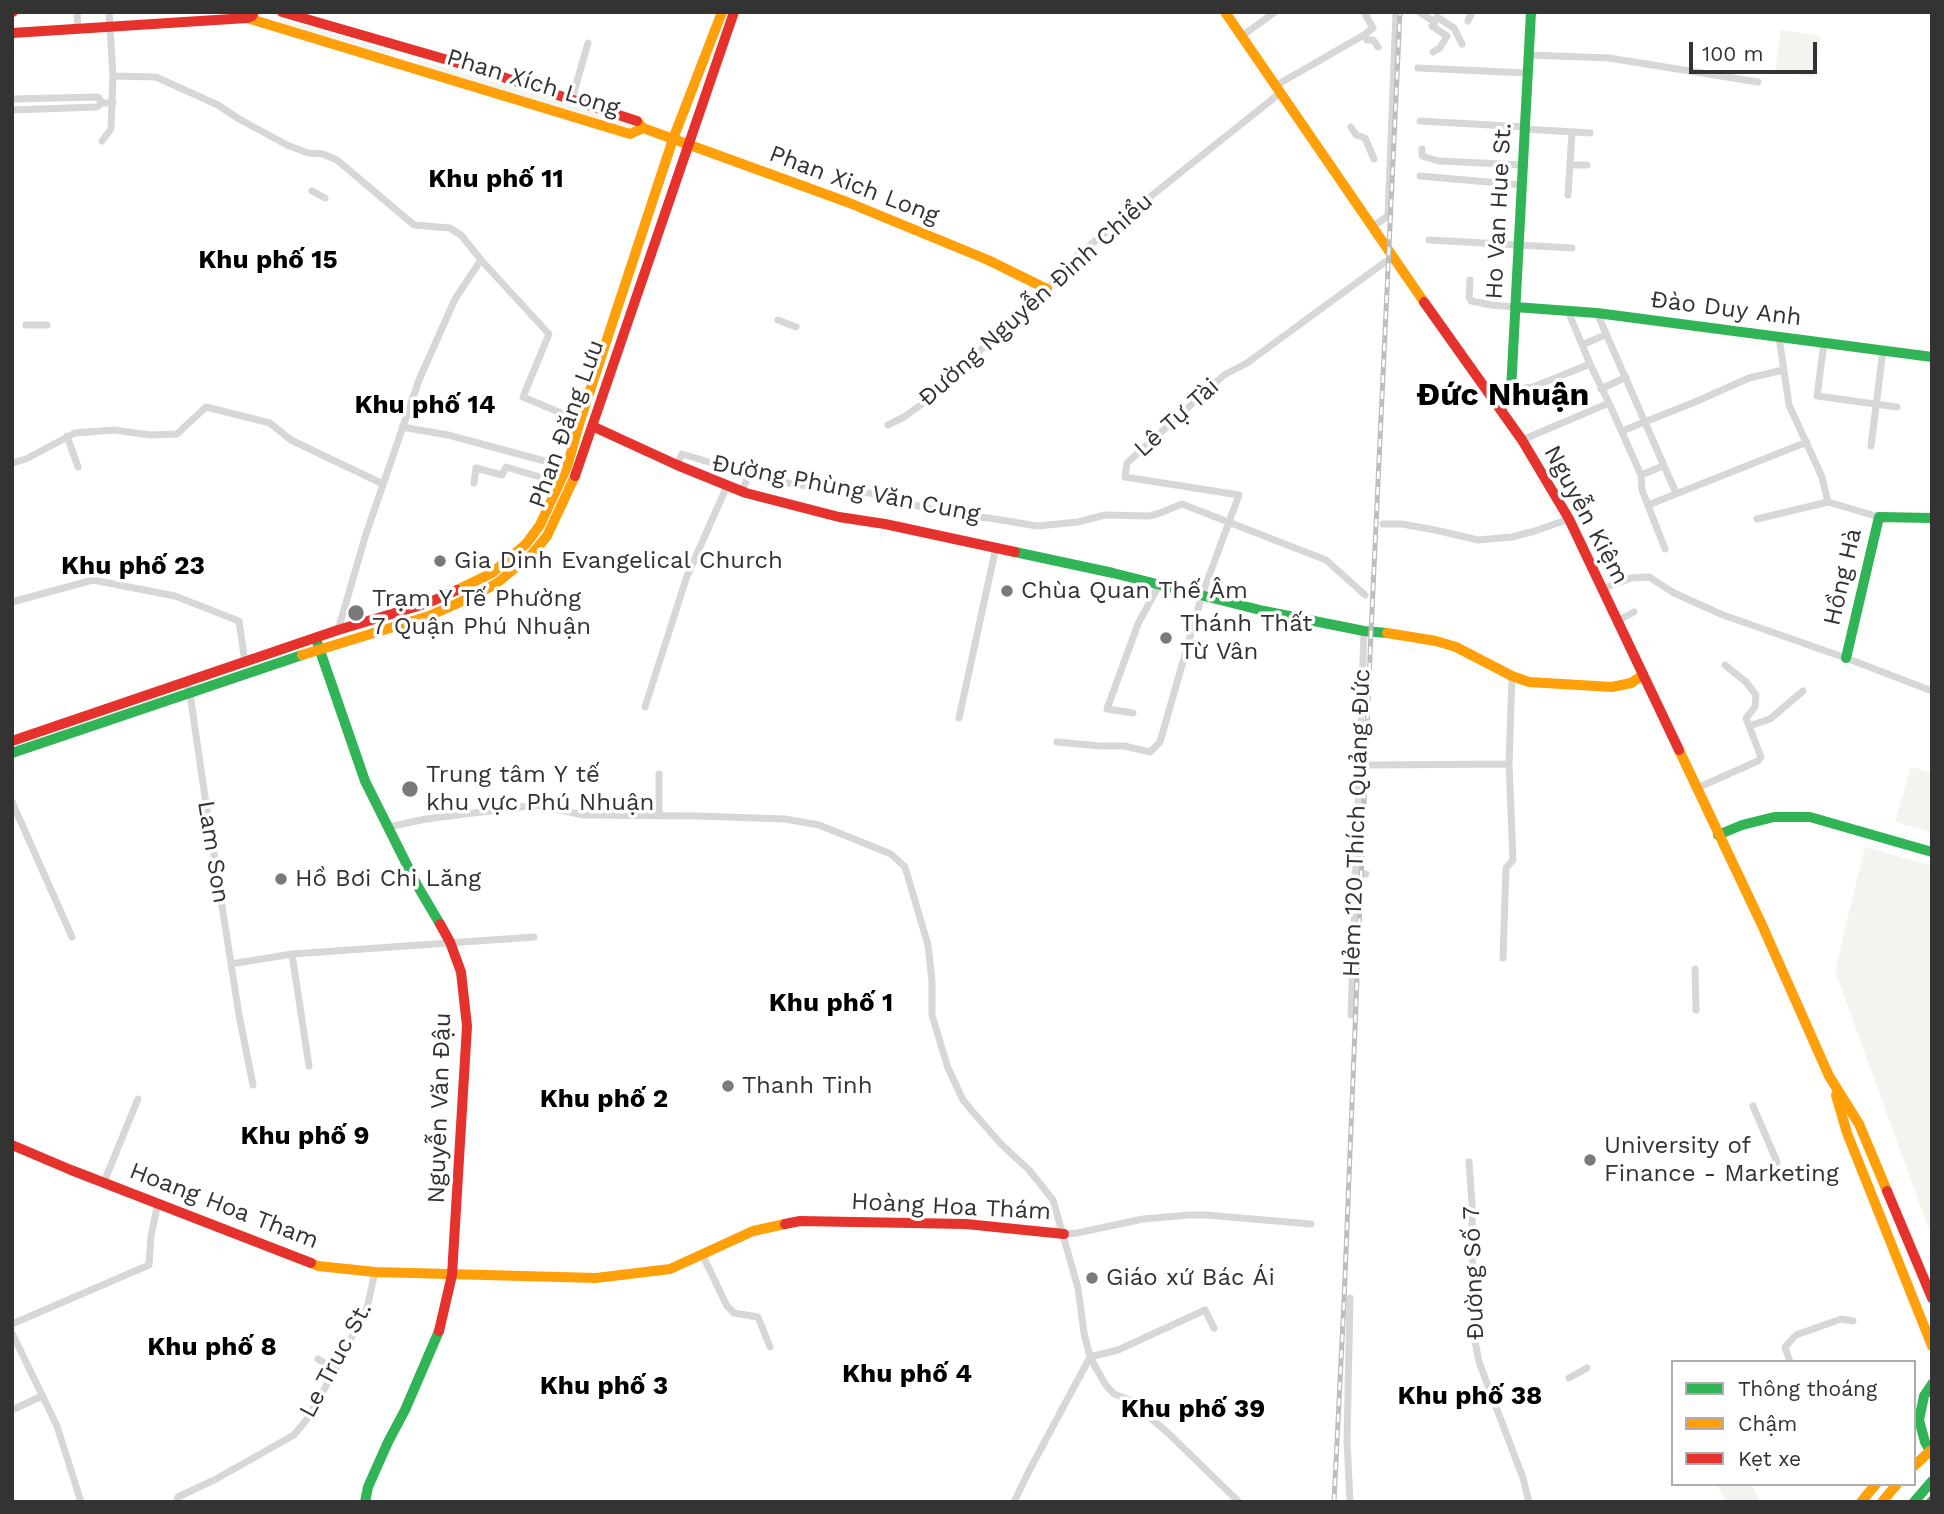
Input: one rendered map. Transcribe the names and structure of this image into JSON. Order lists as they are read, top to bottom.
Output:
{
  "streets": {
    "main road": [
      "Phan Xích Long",
      "Phan Xich Long",
      "Ho Van Hue St.",
      "Đào Duy Anh",
      "Phan Đăng Lưu",
      "Nguyễn Kiệm",
      "Hồng Hà",
      "Nguyễn Văn Đậu",
      "Hoang Hoa Tham",
      "Hoàng Hoa Thám"
    ],
    "street": [
      "Đường Nguyễn Đình Chiểu",
      "Lê Tự Tài",
      "Đường Phùng Văn Cung",
      "Hẻm 120 Thích Quảng Đức",
      "Lam Son",
      "Đường Số 7",
      "Le Truc St."
    ]
  },
  "crossings": [
    ["Phan Xích Long", "Phan Xich Long"],
    ["Phan Xich Long", "Đường Nguyễn Đình Chiểu"],
    ["Phan Xich Long", "Phan Đăng Lưu"],
    ["Ho Van Hue St.", "Đào Duy Anh"],
    ["Ho Van Hue St.", "Nguyễn Kiệm"],
    ["Đường Nguyễn Đình Chiểu", "Nguyễn Kiệm"],
    ["Lê Tự Tài", "Đường Phùng Văn Cung"],
    ["Phan Đăng Lưu", "Lam Son"],
    ["Phan Đăng Lưu", "Nguyễn Văn Đậu"],
    ["Nguyễn Văn Đậu", "Hoang Hoa Tham"],
    ["Hoang Hoa Tham", "Hoàng Hoa Thám"],
    ["Hoang Hoa Tham", "Le Truc St."]
  ],
  "districts": [
    "Khu phố 11",
    "Khu phố 15",
    "Đức Nhuận",
    "Khu phố 14",
    "Khu phố 23",
    "Khu phố 1",
    "Khu phố 2",
    "Khu phố 9",
    "Khu phố 8",
    "Khu phố 4",
    "Khu phố 3",
    "Khu phố 38",
    "Khu phố 39"
  ],
  "places": [
    "Gia Dinh Evangelical Church",
    "Chùa Quan Thế Âm",
    "Trạm Y Tế Phường 7 Quận Phú Nhuận",
    "Thánh Thất Từ Vân",
    "Trung tâm Y tế khu vực Phú Nhuận",
    "Hồ Bơi Chi Lăng",
    "Thanh Tinh",
    "University of Finance - Marketing",
    "Giáo xứ Bác Ái"
  ],
  "legend": ["Thông thoáng", "Chậm", "Kẹt xe"],
  "scale_bar": "100 m"
}
